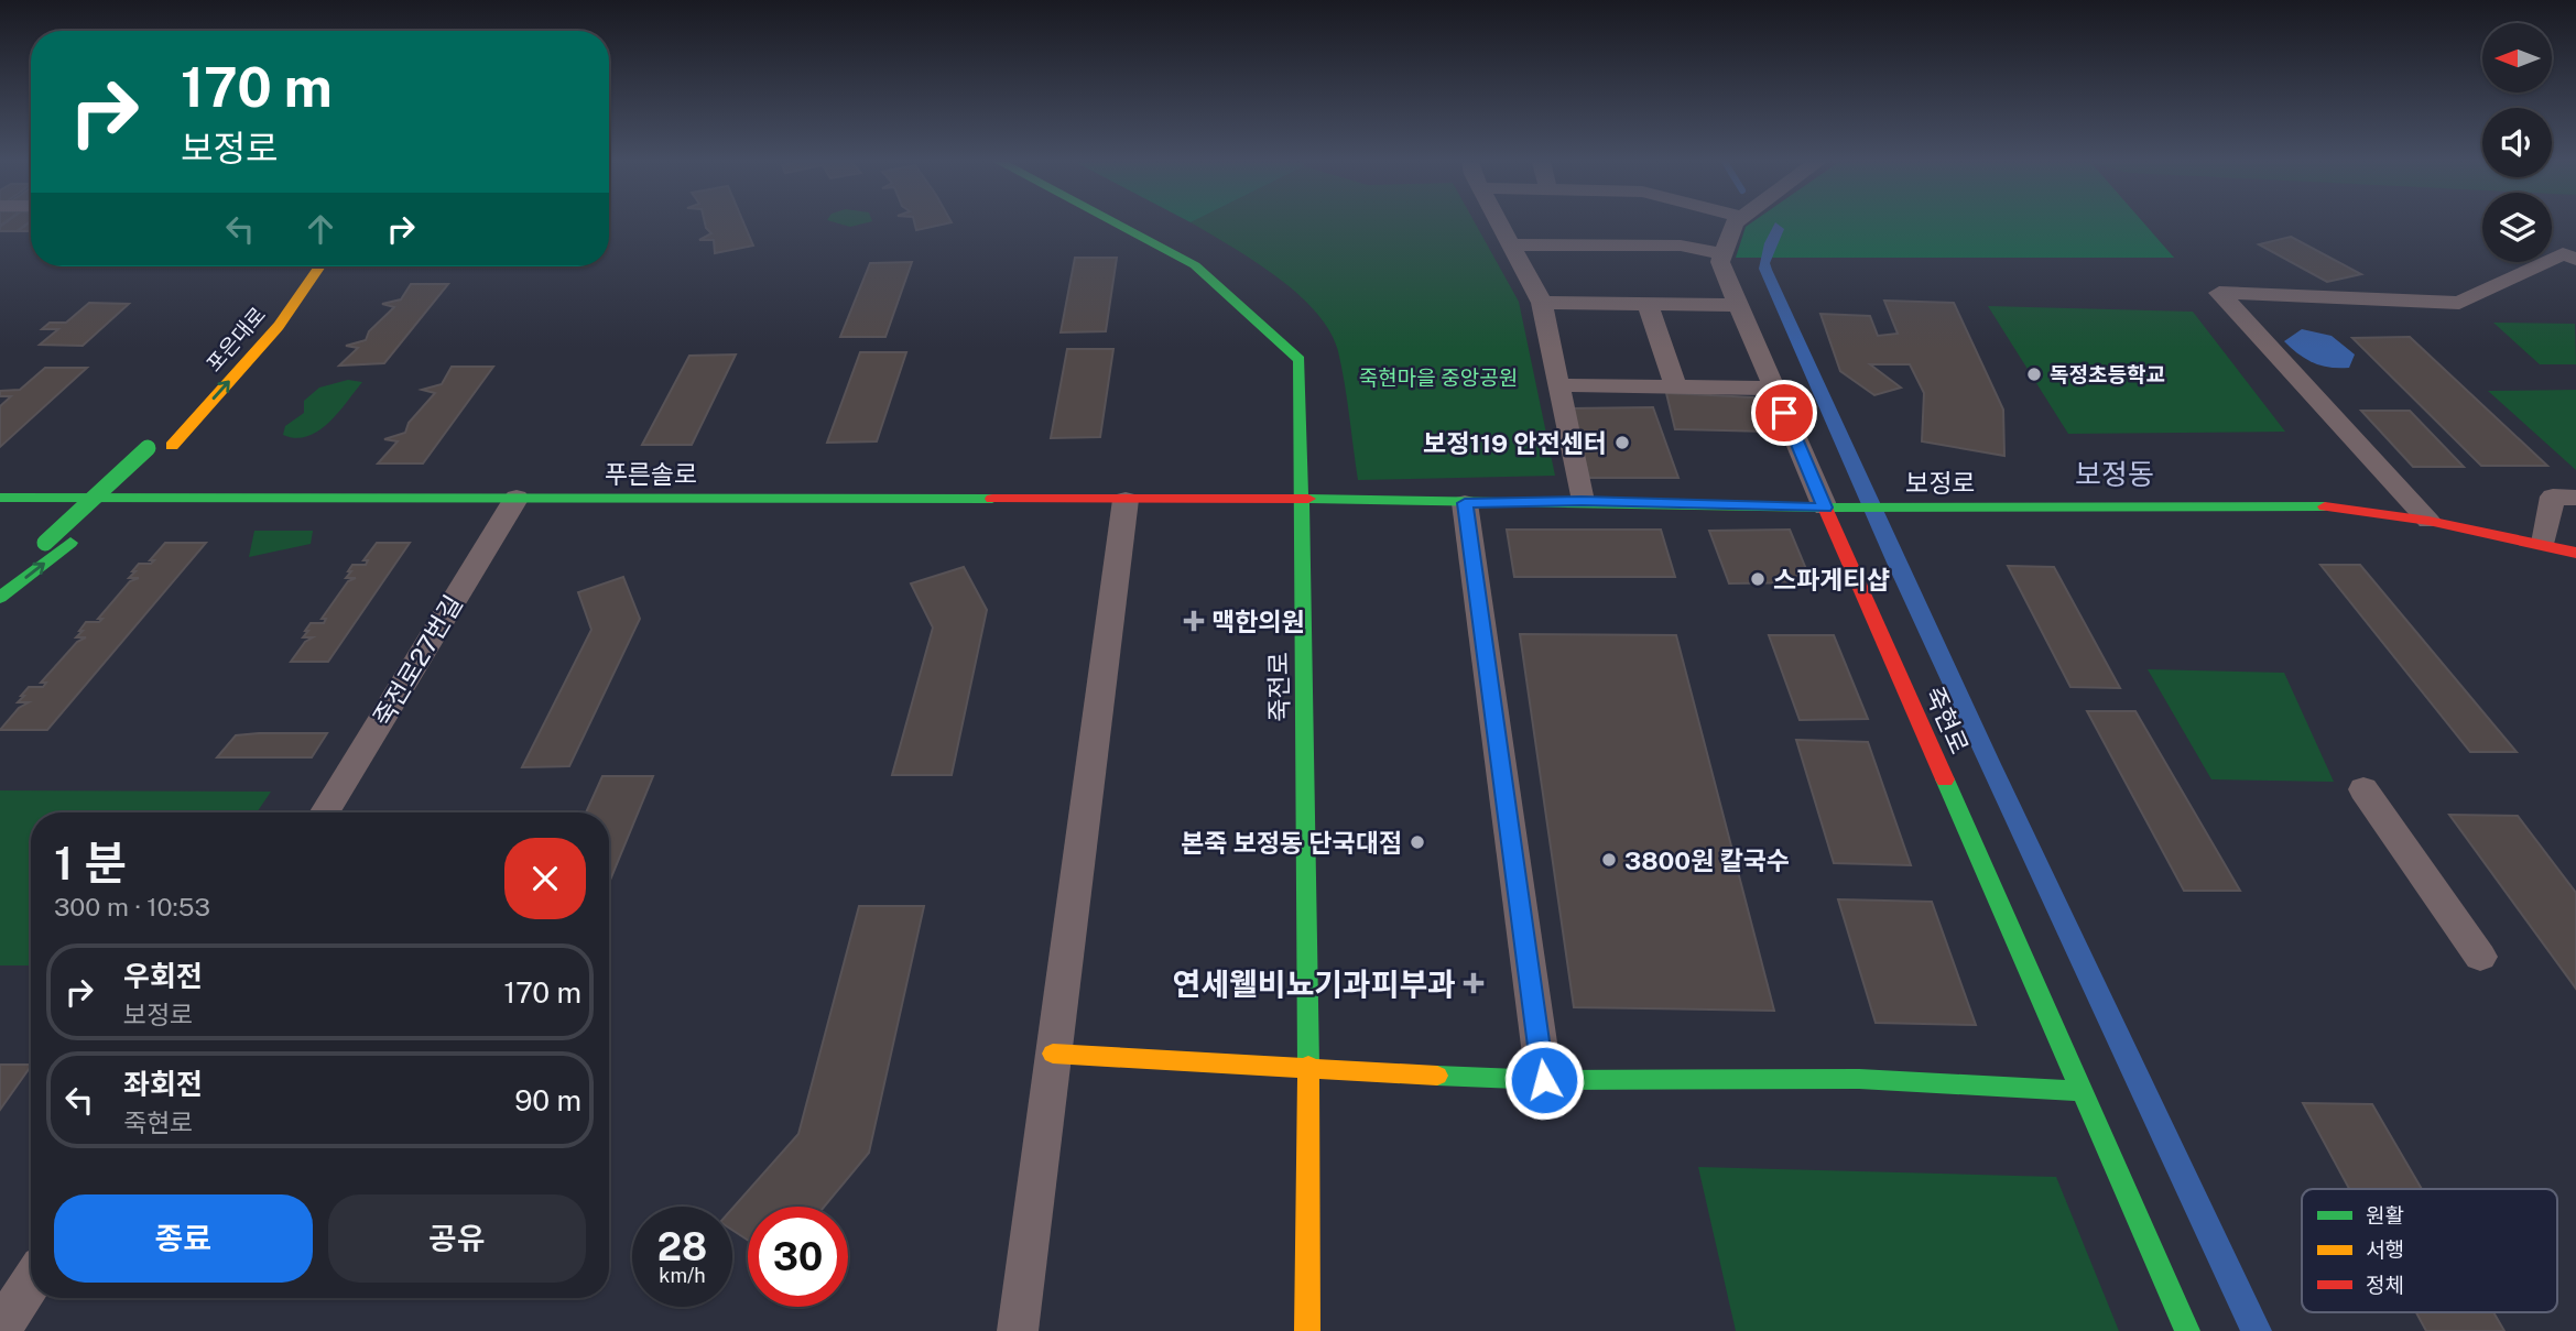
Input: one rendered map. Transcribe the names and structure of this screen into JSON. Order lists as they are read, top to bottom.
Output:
{
  "streets": {
    "main road": [
      "포은대로",
      "푸른솔로",
      "보정로",
      "죽전로",
      "죽현로"
    ],
    "street": ["죽전로27번길"]
  },
  "crossings": [
    ["푸른솔로", "보정로"],
    ["푸른솔로", "죽전로27번길"],
    ["푸른솔로", "죽전로"],
    ["보정로", "죽전로"],
    ["보정로", "죽현로"]
  ],
  "districts": ["보정동"],
  "parks": ["죽현마을 중앙공원"],
  "places": {
    "other": [
      "독정초등학교",
      "보정119 안전센터",
      "스파게티샵",
      "본죽 보정동 단국대점",
      "3800원 칼국수"
    ],
    "health": ["맥한의원", "연세웰비뇨기과피부과"]
  },
  "legend": ["원활", "서행", "정체"],
  "north": "left",
  "page": {
    "turn": ["170 m", "보정로"],
    "heading": ["1 분", "300 m · 10:53"],
    "list": [
      {
        "name": "우회전",
        "note": "보정로",
        "value": "170 m"
      },
      {
        "name": "좌회전",
        "note": "죽현로",
        "value": "90 m"
      }
    ],
    "buttons": ["종료", "공유"],
    "speed": "28 km/h",
    "limit": "30"
  }
}
